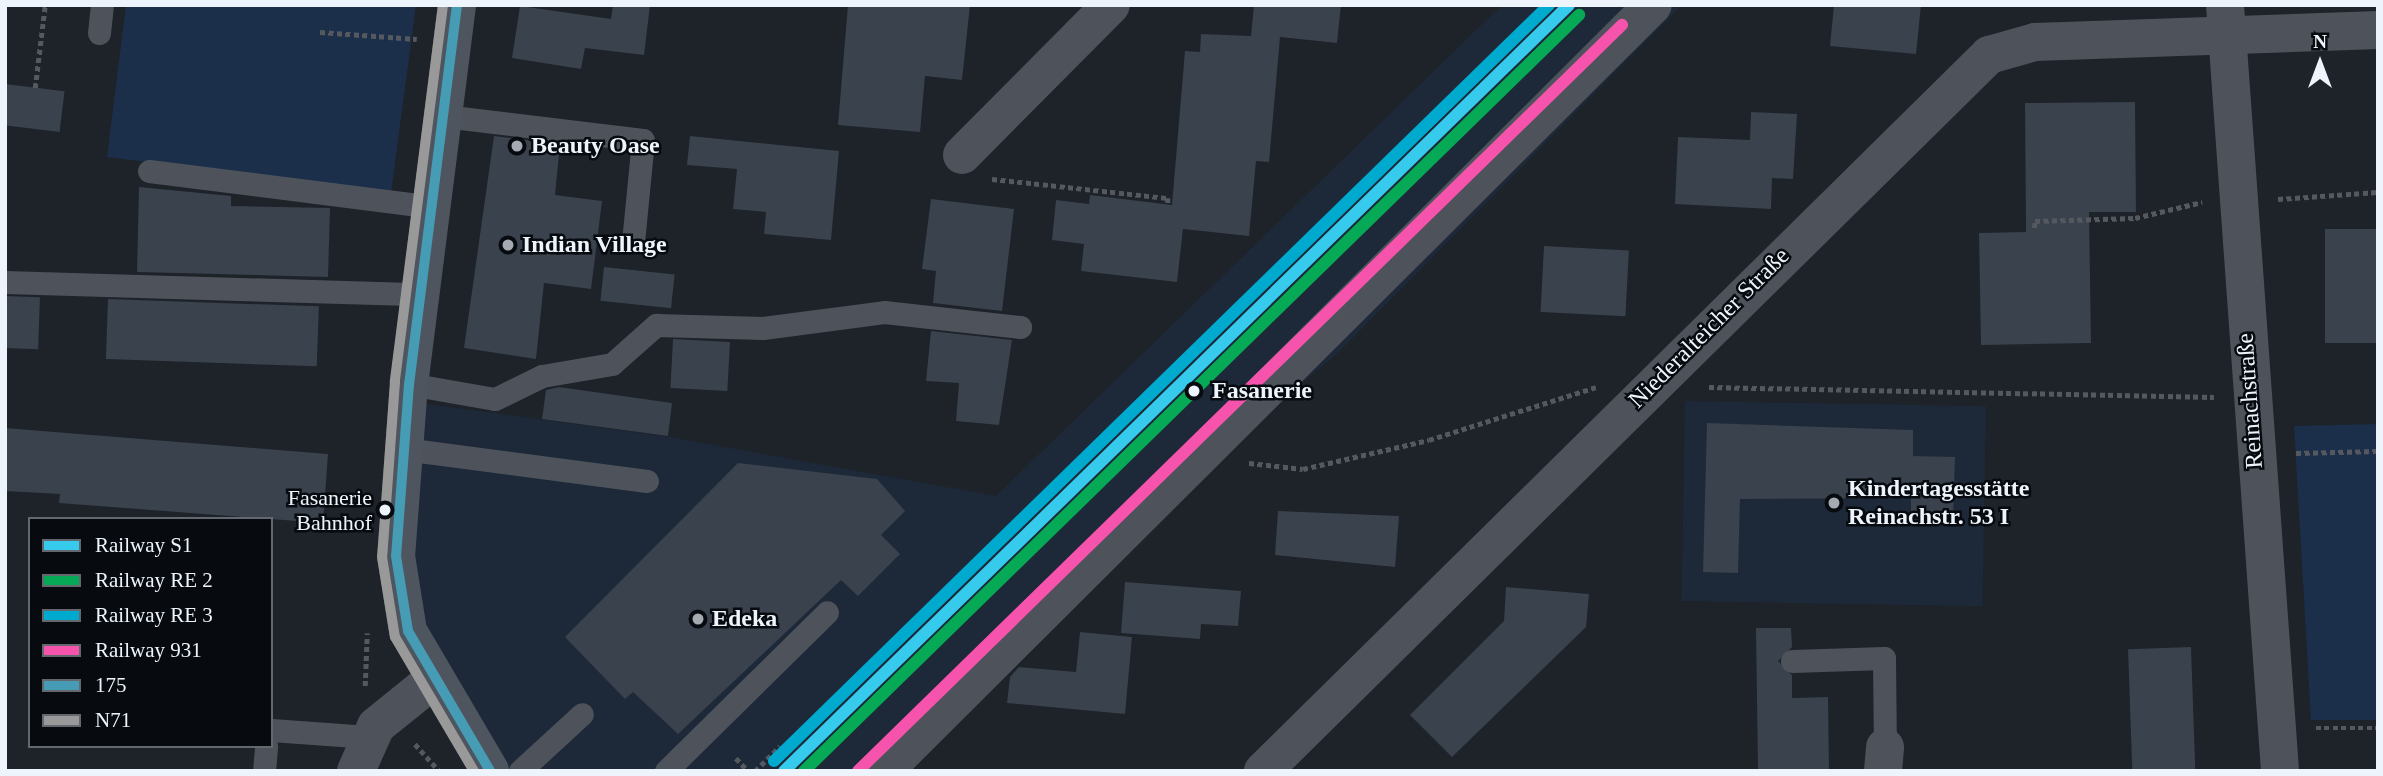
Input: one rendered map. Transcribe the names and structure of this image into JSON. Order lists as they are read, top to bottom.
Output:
{
  "streets": {
    "street": ["Niederalteicher Straße", "Reinachstraße"]
  },
  "crossings": [
    ["Niederalteicher Straße", "Reinachstraße"]
  ],
  "places": [
    "Beauty Oase",
    "Indian Village",
    "Fasanerie",
    "Kindertagesstätte Reinachstr. 53 I",
    "Fasanerie Bahnhof",
    "Edeka"
  ],
  "lines": [
    "rail line S1",
    "transit line 175",
    "transit line N71",
    "rail line 931"
  ],
  "legend": [
    "Railway S1",
    "Railway RE 2",
    "Railway RE 3",
    "Railway 931",
    "175",
    "N71"
  ],
  "north": "top"
}
